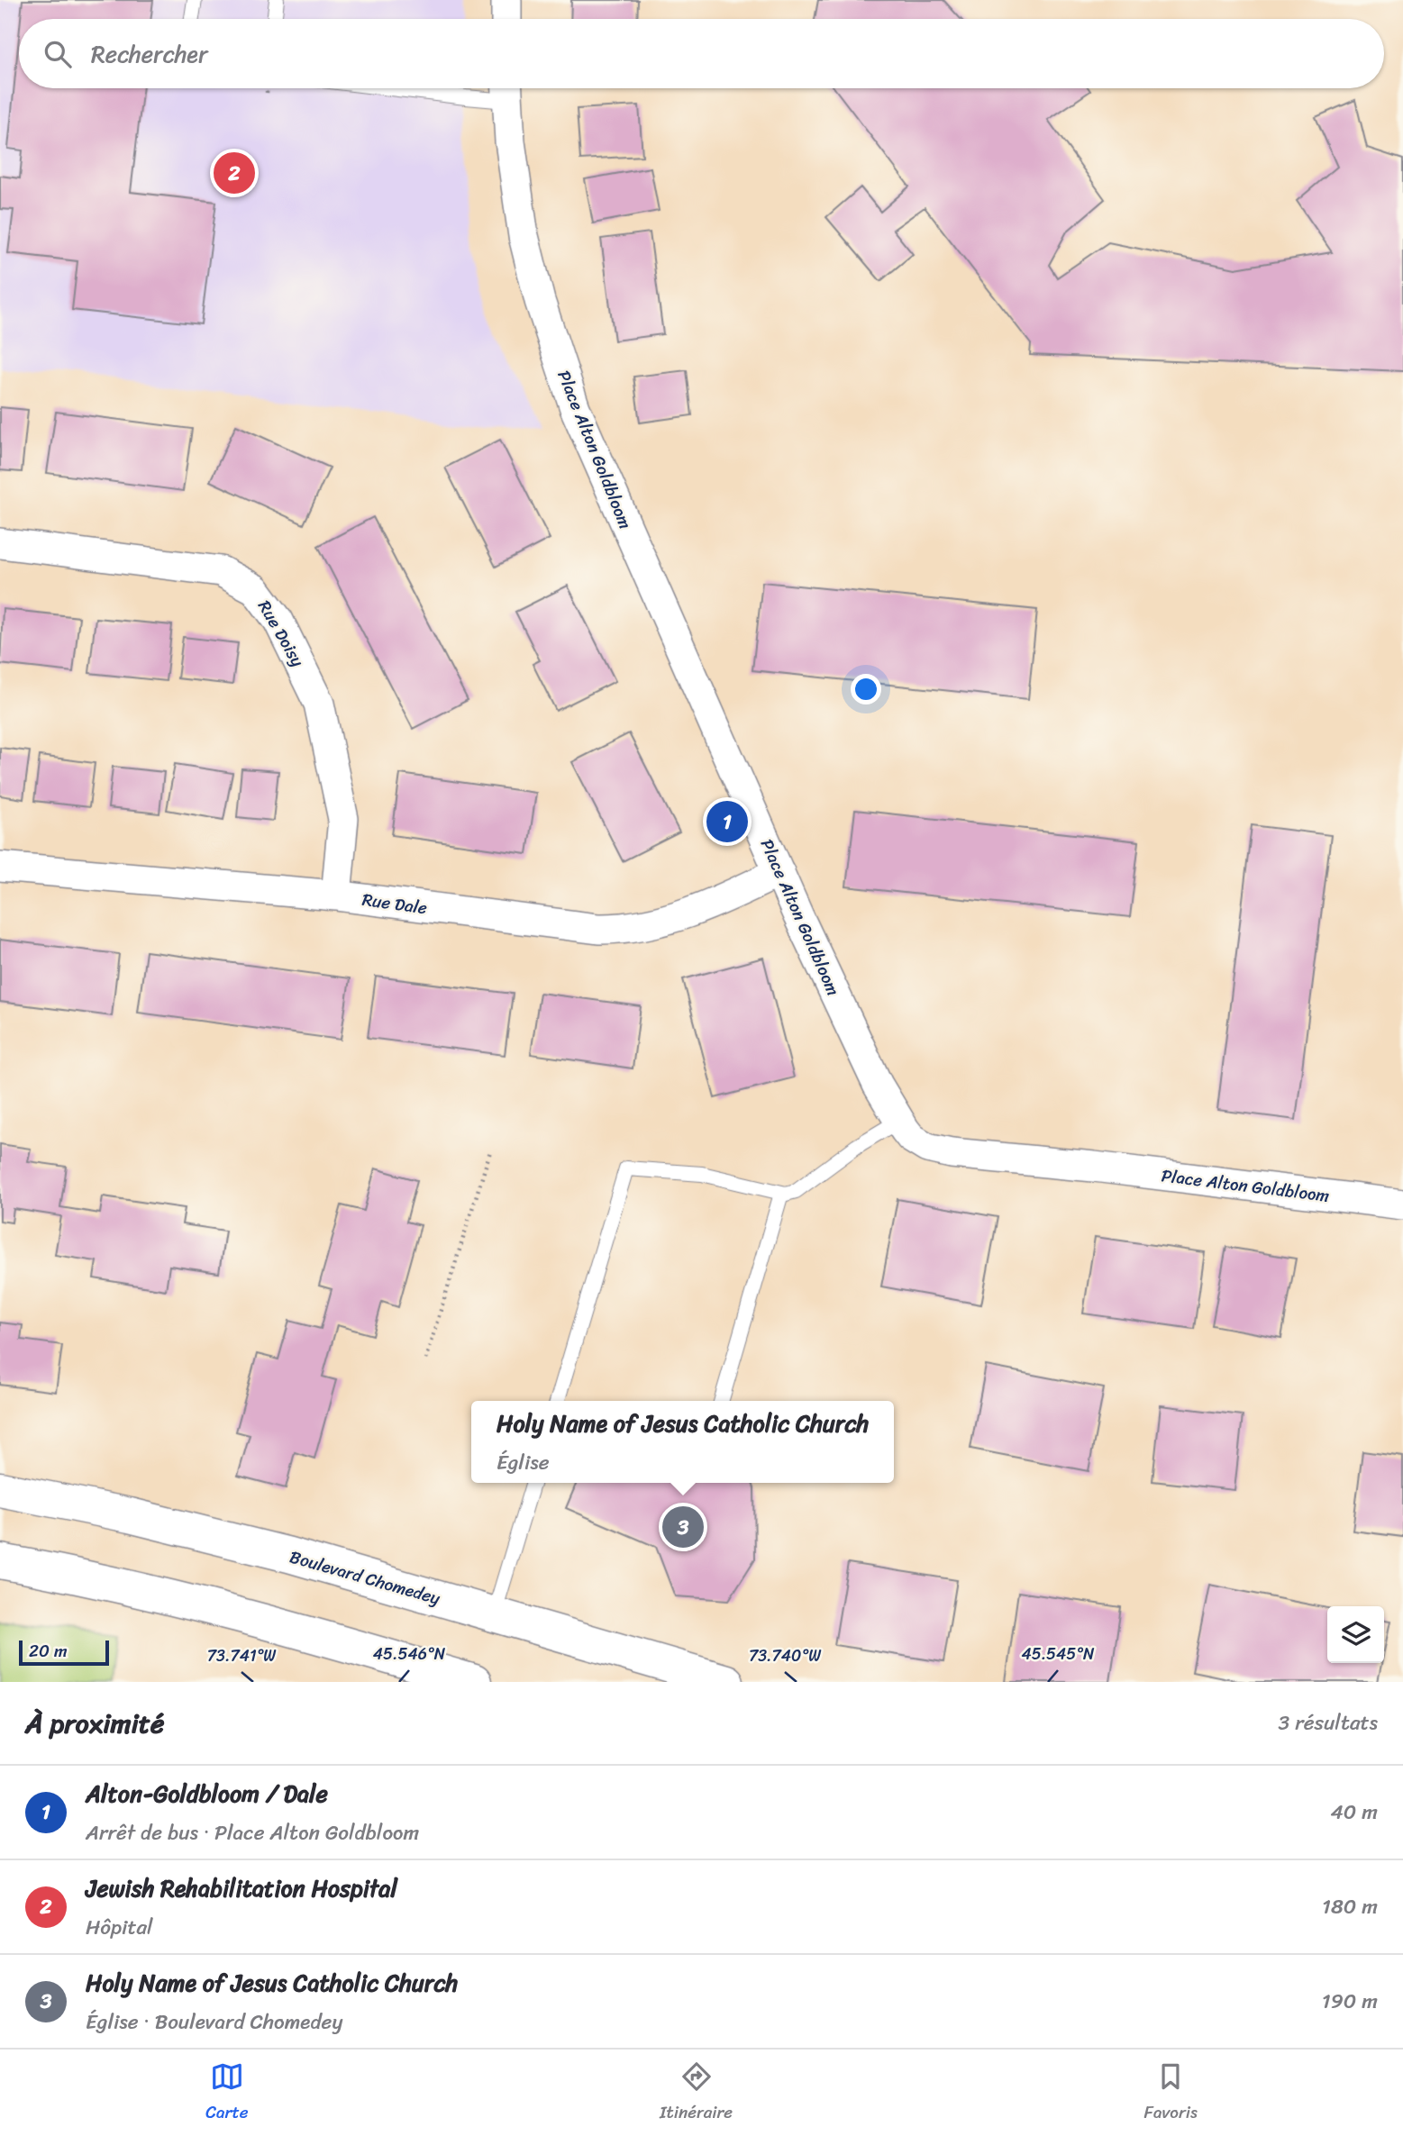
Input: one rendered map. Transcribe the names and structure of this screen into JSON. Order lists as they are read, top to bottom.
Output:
{
  "streets": {
    "street": [
      "Place Alton Goldbloom",
      "Rue Doisy",
      "Rue Dale",
      "Boulevard Chomedey"
    ]
  },
  "crossings": [
    ["Place Alton Goldbloom", "Rue Dale"],
    ["Rue Doisy", "Rue Dale"]
  ],
  "scale_bar": "20 m",
  "page": {
    "search": "Rechercher",
    "pins": ["2", "1", "3"],
    "popup": ["Holy Name of Jesus Catholic Church", "Église"],
    "scale": "20 m",
    "heading": ["À proximité", "3 résultats"],
    "list": [
      {
        "mark": "1",
        "name": "Alton-Goldbloom / Dale",
        "note": "Arrêt de bus · Place Alton Goldbloom",
        "value": "40 m"
      },
      {
        "mark": "2",
        "name": "Jewish Rehabilitation Hospital",
        "note": "Hôpital",
        "value": "180 m"
      },
      {
        "mark": "3",
        "name": "Holy Name of Jesus Catholic Church",
        "note": "Église · Boulevard Chomedey",
        "value": "190 m"
      }
    ],
    "nav": ["Carte", "Itinéraire", "Favoris"]
  },
  "coordinates": [
    "45.546°N",
    "45.545°N",
    "73.741°W",
    "73.740°W"
  ]
}
